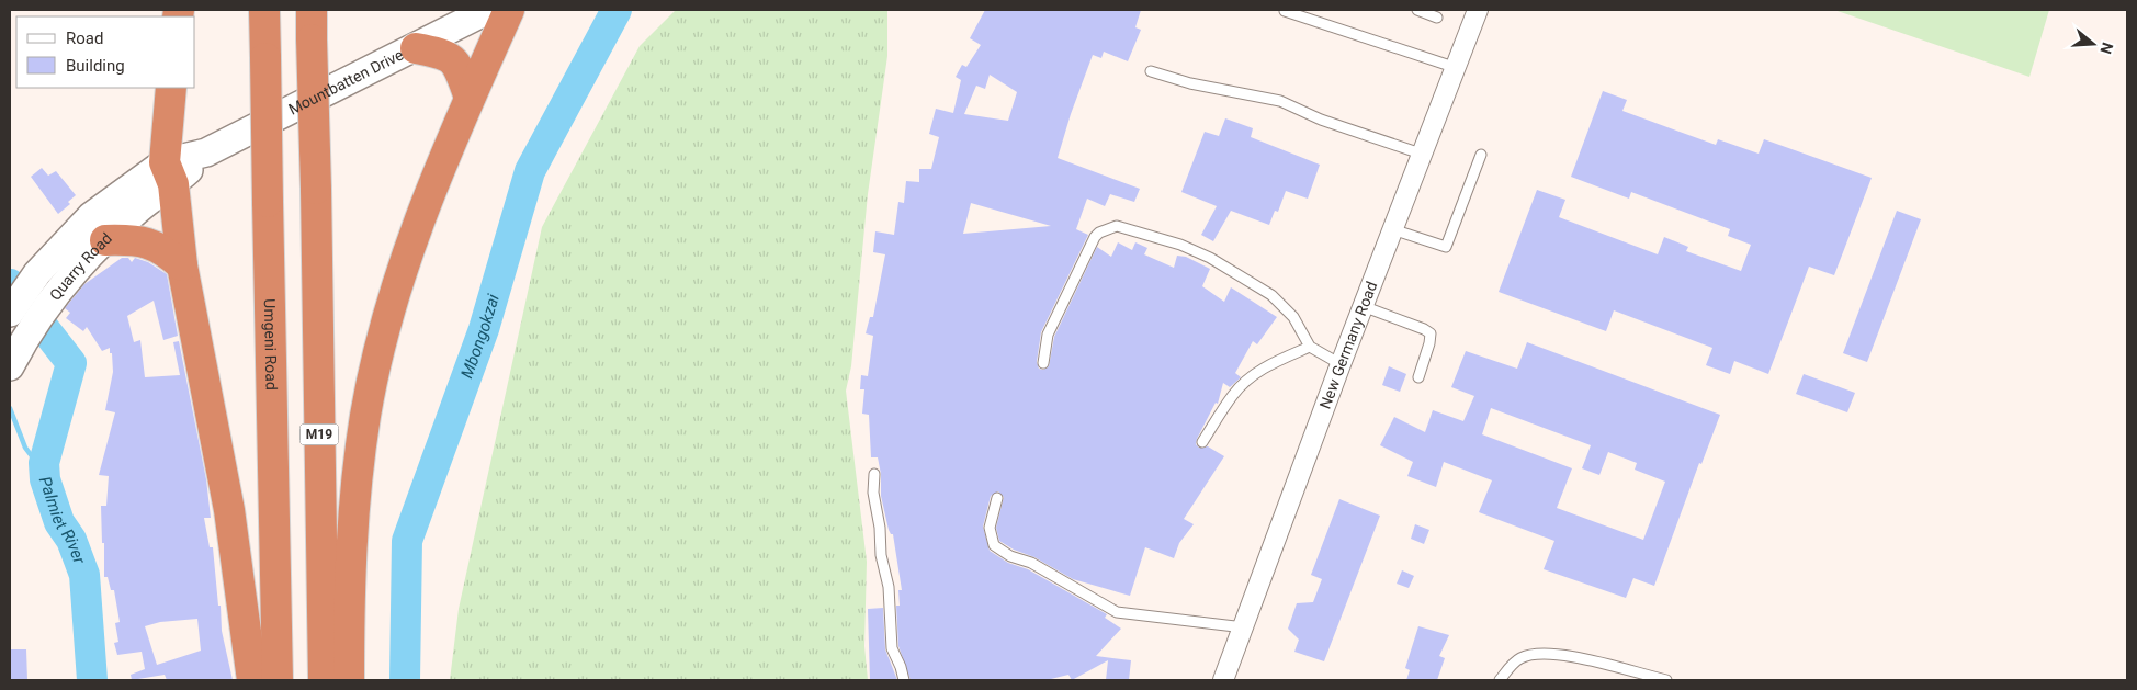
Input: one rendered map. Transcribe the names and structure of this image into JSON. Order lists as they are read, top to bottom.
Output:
{
  "streets": {
    "highway": ["Umgeni Road", "M19"],
    "main road": ["Mountbatten Drive", "Quarry Road"],
    "street": ["New Germany Road"]
  },
  "crossings": [
    ["Mountbatten Drive", "Quarry Road"]
  ],
  "water": ["Mbongokzai", "Palmiet River"],
  "legend": ["Road", "Building"],
  "north": "right"
}
